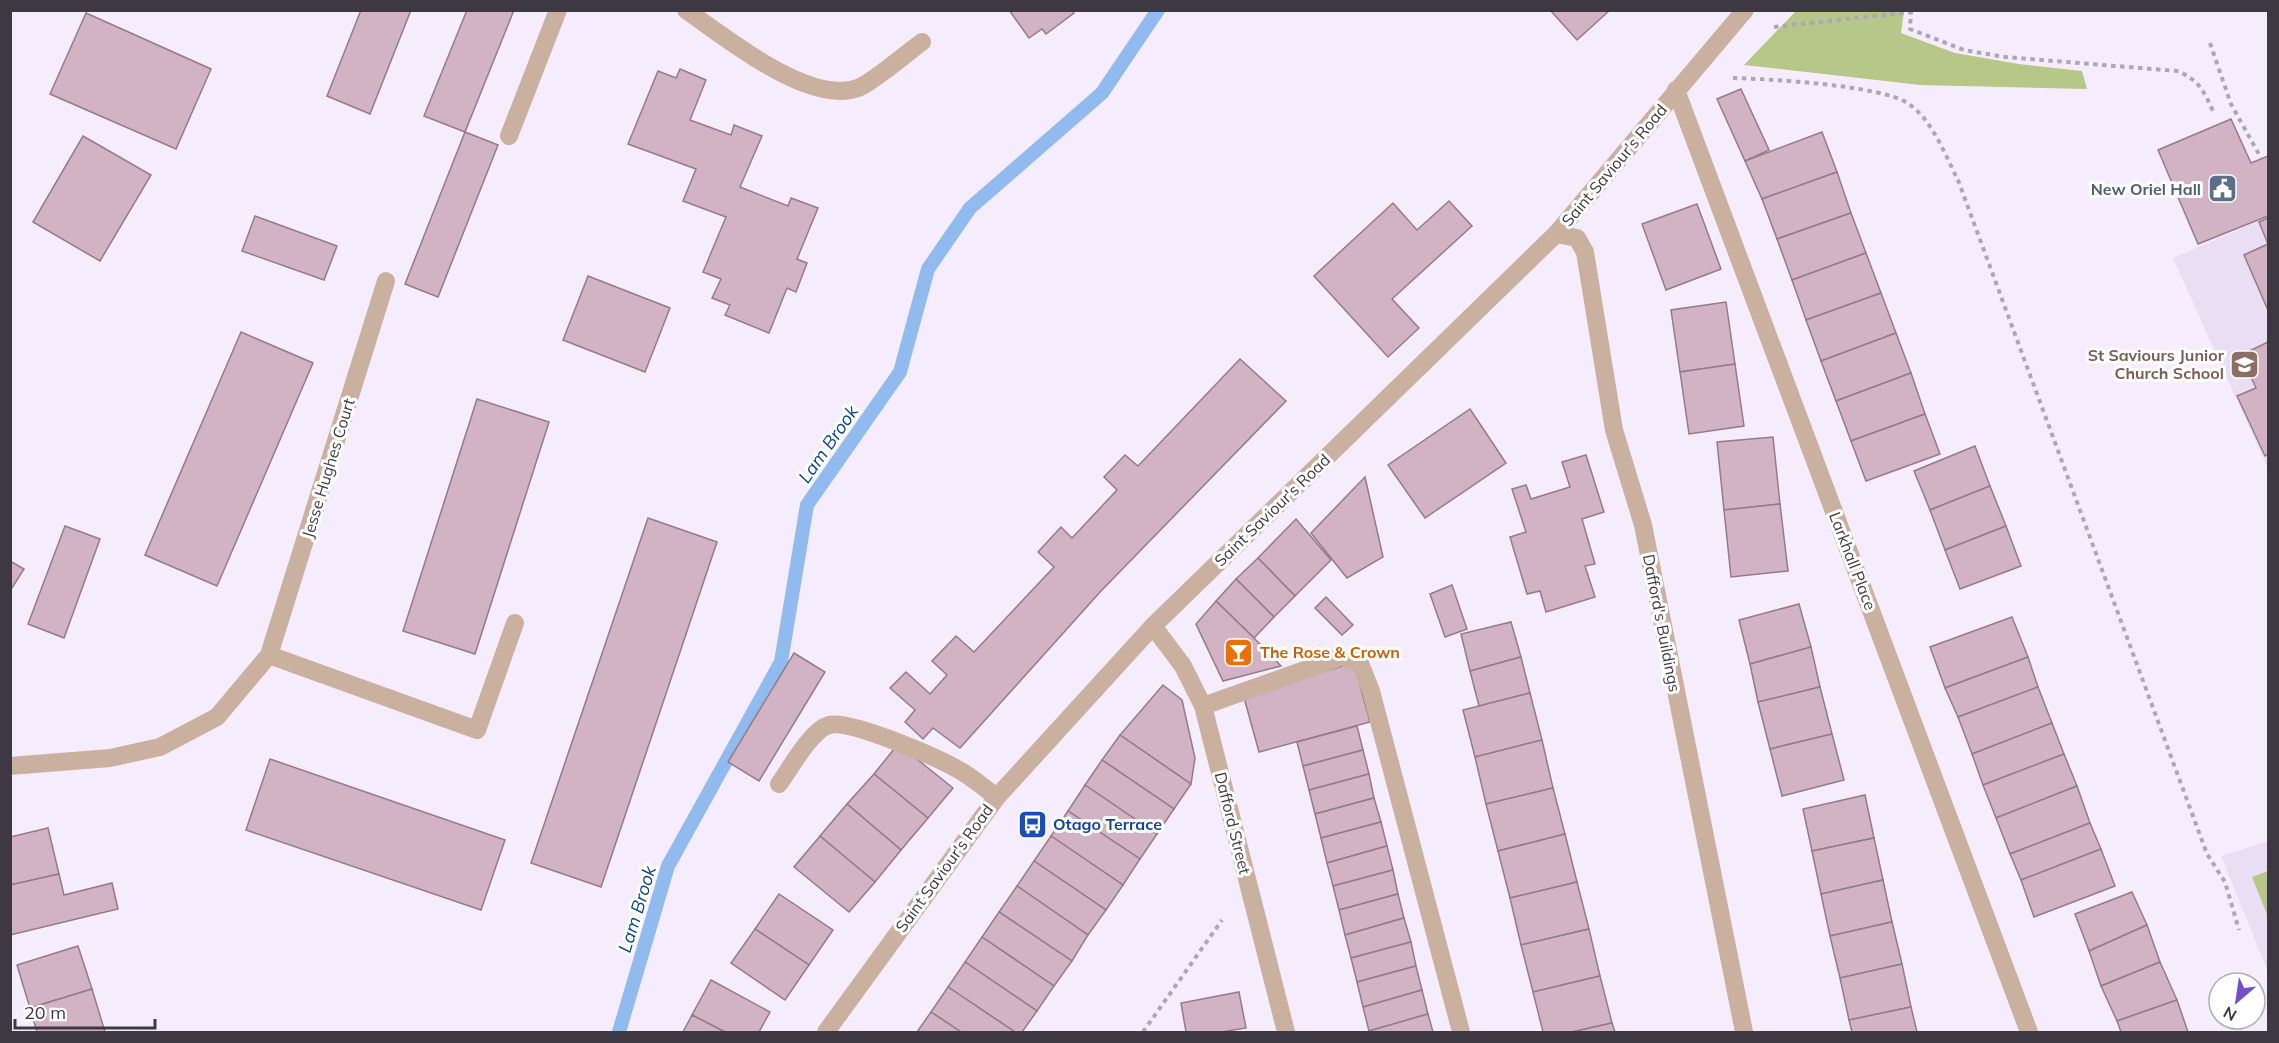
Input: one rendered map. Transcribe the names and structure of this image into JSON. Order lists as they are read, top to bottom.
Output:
{
  "streets": {
    "street": [
      "Saint Saviour's Road",
      "Jesse Hughes Court",
      "Larkhall Place",
      "Dafford's Buildings",
      "Dafford Street"
    ]
  },
  "crossings": [
    ["Saint Saviour's Road", "Larkhall Place"],
    ["Saint Saviour's Road", "Dafford's Buildings"],
    ["Saint Saviour's Road", "Dafford Street"]
  ],
  "water": ["Lam Brook"],
  "places": {
    "public building": ["New Oriel Hall"],
    "school or university": ["St Saviours Junior Church School"],
    "bar": ["The Rose & Crown"],
    "bus stop": ["Otago Terrace"]
  },
  "scale_bar": "20 m",
  "north": "bottom left"
}
